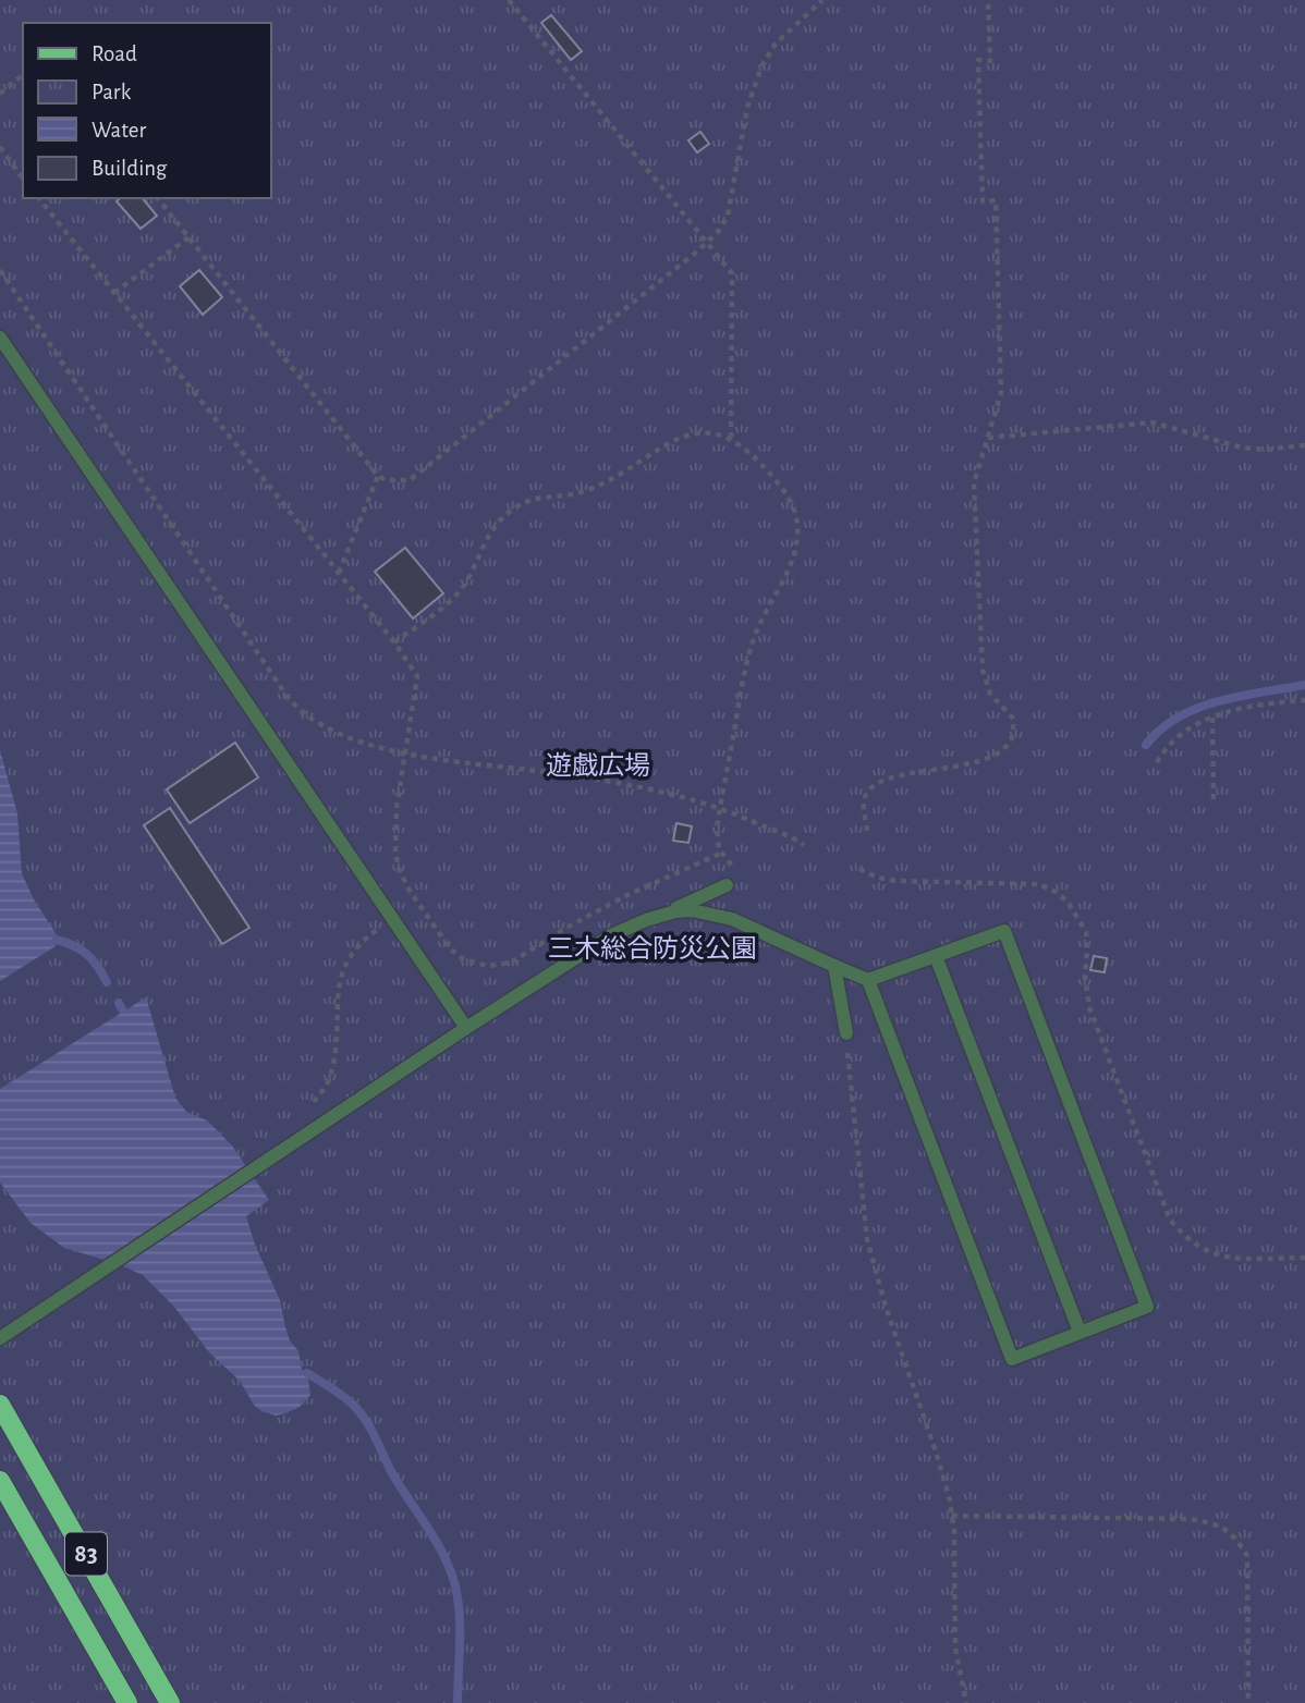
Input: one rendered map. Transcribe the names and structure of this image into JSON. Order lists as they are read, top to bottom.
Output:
{
  "streets": {
    "main road": ["83"]
  },
  "parks": ["遊戯広場", "三木総合防災公園"],
  "legend": [
    "Road",
    "Park",
    "Water",
    "Building"
  ]
}
